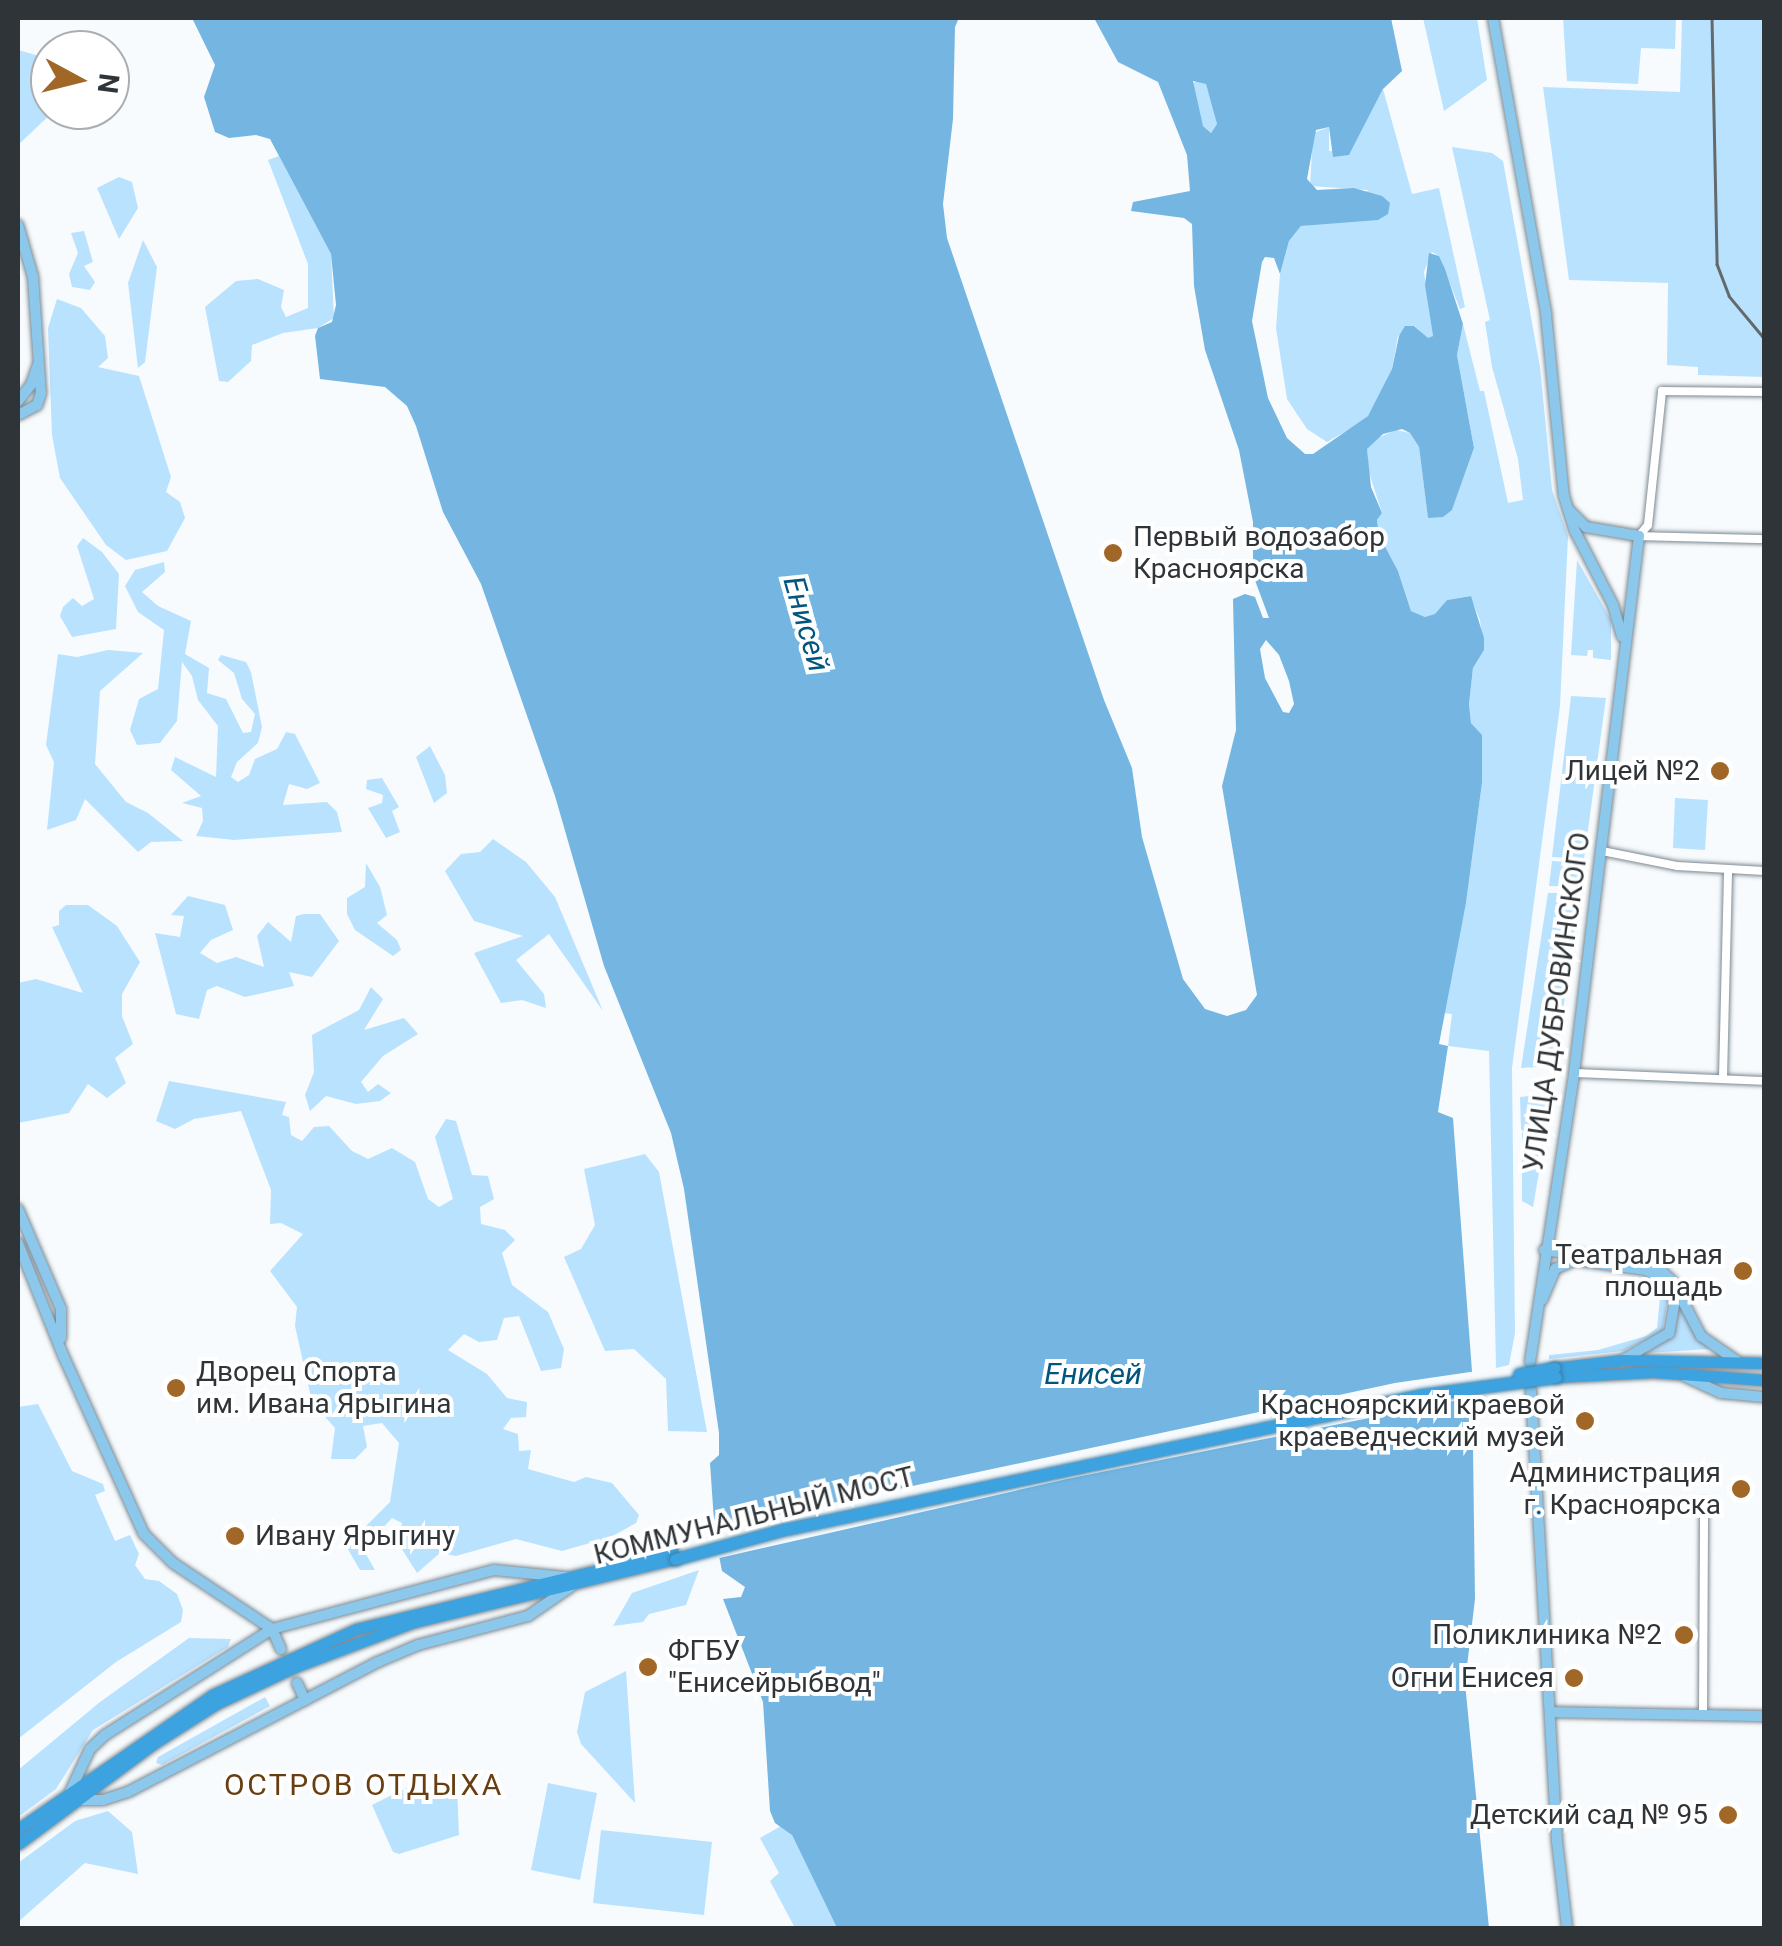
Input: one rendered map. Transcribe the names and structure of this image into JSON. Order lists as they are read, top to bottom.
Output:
{
  "streets": {
    "highway": ["КОММУНАЛЬНЫЙ МОСТ"],
    "main road": ["УЛИЦА ДУБРОВИНСКОГО"]
  },
  "districts": ["ОСТРОВ ОТДЫХА"],
  "water": ["Енисей"],
  "places": [
    "Первый водозабор Красноярска",
    "Лицей №2",
    "Театральная площадь",
    "Дворец Спорта им. Ивана Ярыгина",
    "Красноярский краевой краеведческий музей",
    "Администрация г. Красноярска",
    "Ивану Ярыгину",
    "Поликлиника №2",
    "ФГБУ \"Енисейрыбвод\"",
    "Огни Енисея",
    "Детский сад № 95"
  ],
  "north": "right"
}
